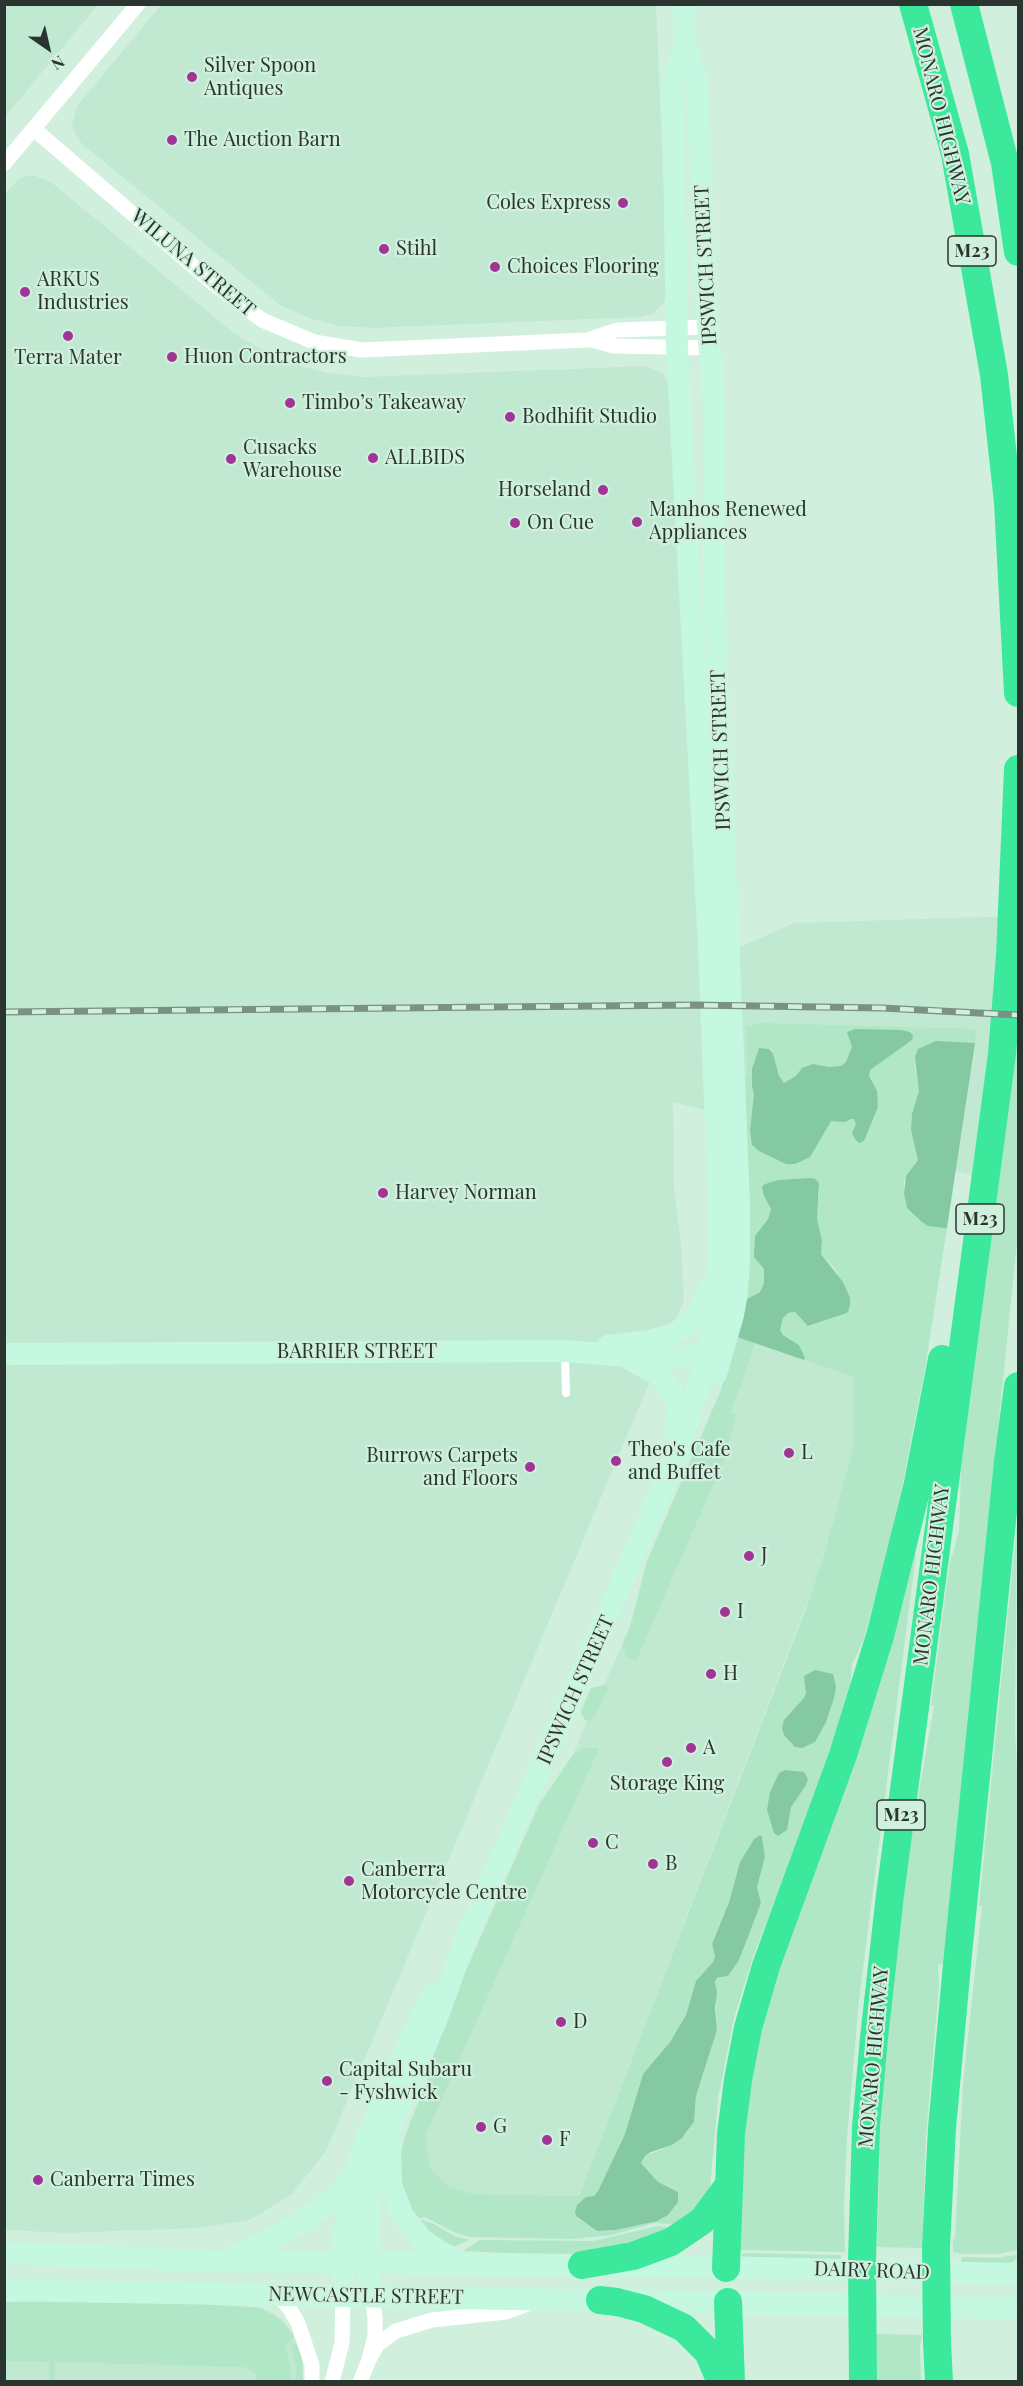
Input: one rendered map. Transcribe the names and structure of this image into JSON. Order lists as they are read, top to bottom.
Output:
{
  "streets": {
    "highway": ["MONARO HIGHWAY", "M23"],
    "main road": [
      "IPSWICH STREET",
      "BARRIER STREET",
      "DAIRY ROAD",
      "NEWCASTLE STREET"
    ],
    "street": ["WILUNA STREET"]
  },
  "crossings": [
    ["WILUNA STREET", "IPSWICH STREET"],
    ["IPSWICH STREET", "BARRIER STREET"],
    ["IPSWICH STREET", "NEWCASTLE STREET"],
    ["DAIRY ROAD", "NEWCASTLE STREET"]
  ],
  "places": [
    "Silver Spoon Antiques",
    "The Auction Barn",
    "Coles Express",
    "Stihl",
    "Choices Flooring",
    "ARKUS Industries",
    "Terra Mater",
    "Huon Contractors",
    "Timbo’s Takeaway",
    "Bodhifit Studio",
    "ALLBIDS",
    "Cusacks Warehouse",
    "Horseland",
    "Manhos Renewed Appliances",
    "On Cue",
    "Harvey Norman",
    "L",
    "Theo's Cafe and Buffet",
    "Burrows Carpets and Floors",
    "J",
    "I",
    "H",
    "A",
    "Storage King",
    "C",
    "B",
    "Canberra Motorcycle Centre",
    "D",
    "Capital Subaru - Fyshwick",
    "G",
    "F",
    "Canberra Times"
  ],
  "north": "bottom right"
}
